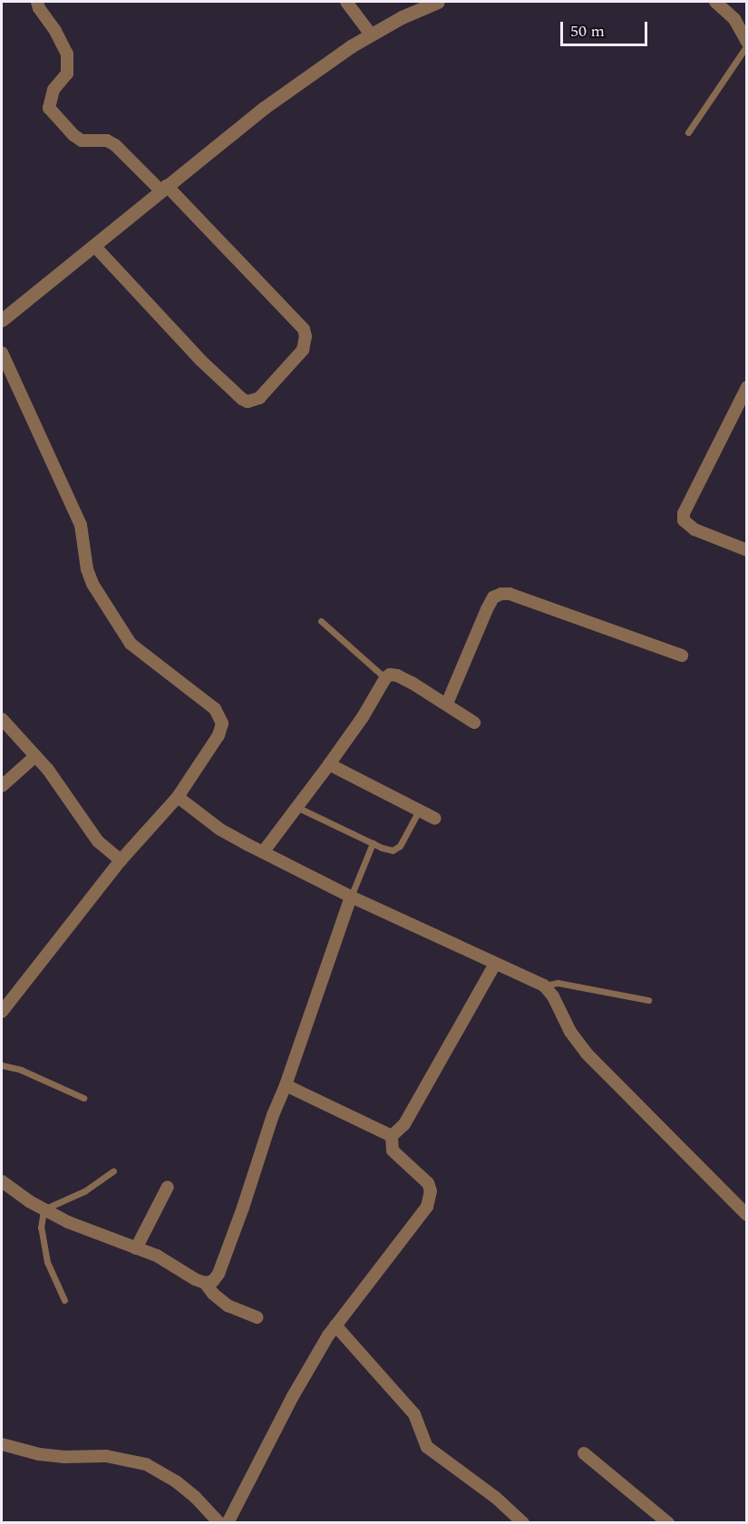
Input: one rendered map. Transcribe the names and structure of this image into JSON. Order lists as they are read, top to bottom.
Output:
{
  "scale_bar": "50 m"
}
